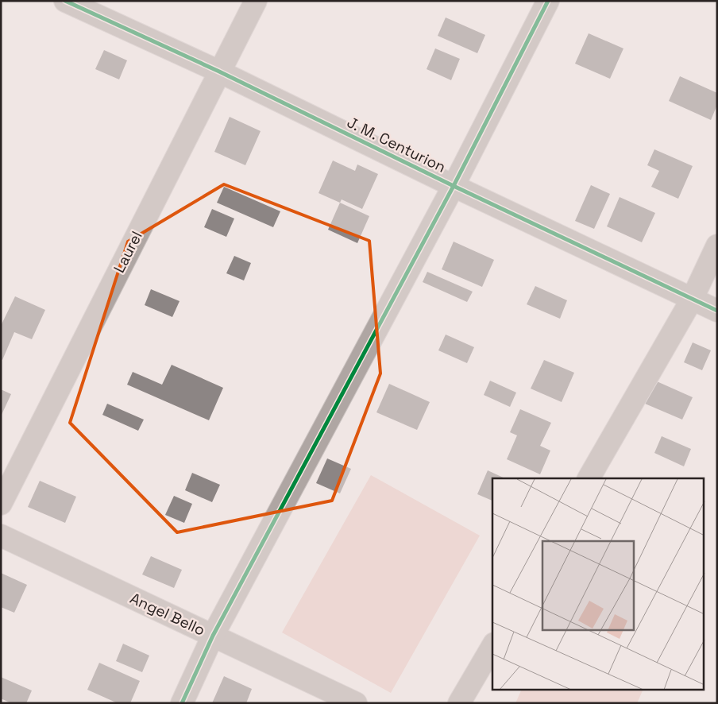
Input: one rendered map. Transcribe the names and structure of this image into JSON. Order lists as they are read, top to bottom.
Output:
{
  "streets": {
    "street": ["J. M. Centurion", "Laurel", "Angel Bello"]
  },
  "crossings": [
    ["J. M. Centurion", "Laurel"]
  ]
}
